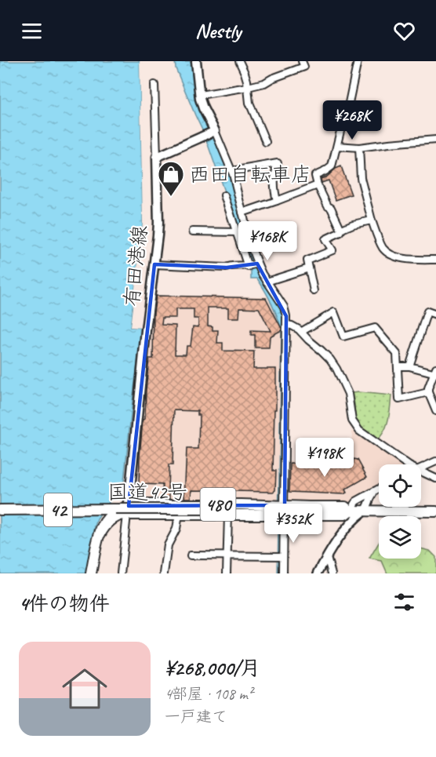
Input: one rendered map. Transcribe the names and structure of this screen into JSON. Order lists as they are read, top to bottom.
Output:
{
  "streets": {
    "highway": ["国道42号", "480", "42"],
    "main road": ["有田港線"]
  },
  "crossings": [
    ["有田港線", "480"],
    ["国道42号", "480"]
  ],
  "places": {
    "shop": ["西田自転車店"]
  },
  "page": {
    "header": "Nestly",
    "price": [
      "¥268K",
      "¥168K",
      "¥198K",
      "¥352K"
    ],
    "heading": "4件の物件",
    "list": [
      {
        "name": "¥268,000/月",
        "note": "4部屋 · 108 m² · 一戸建て"
      }
    ]
  }
}
